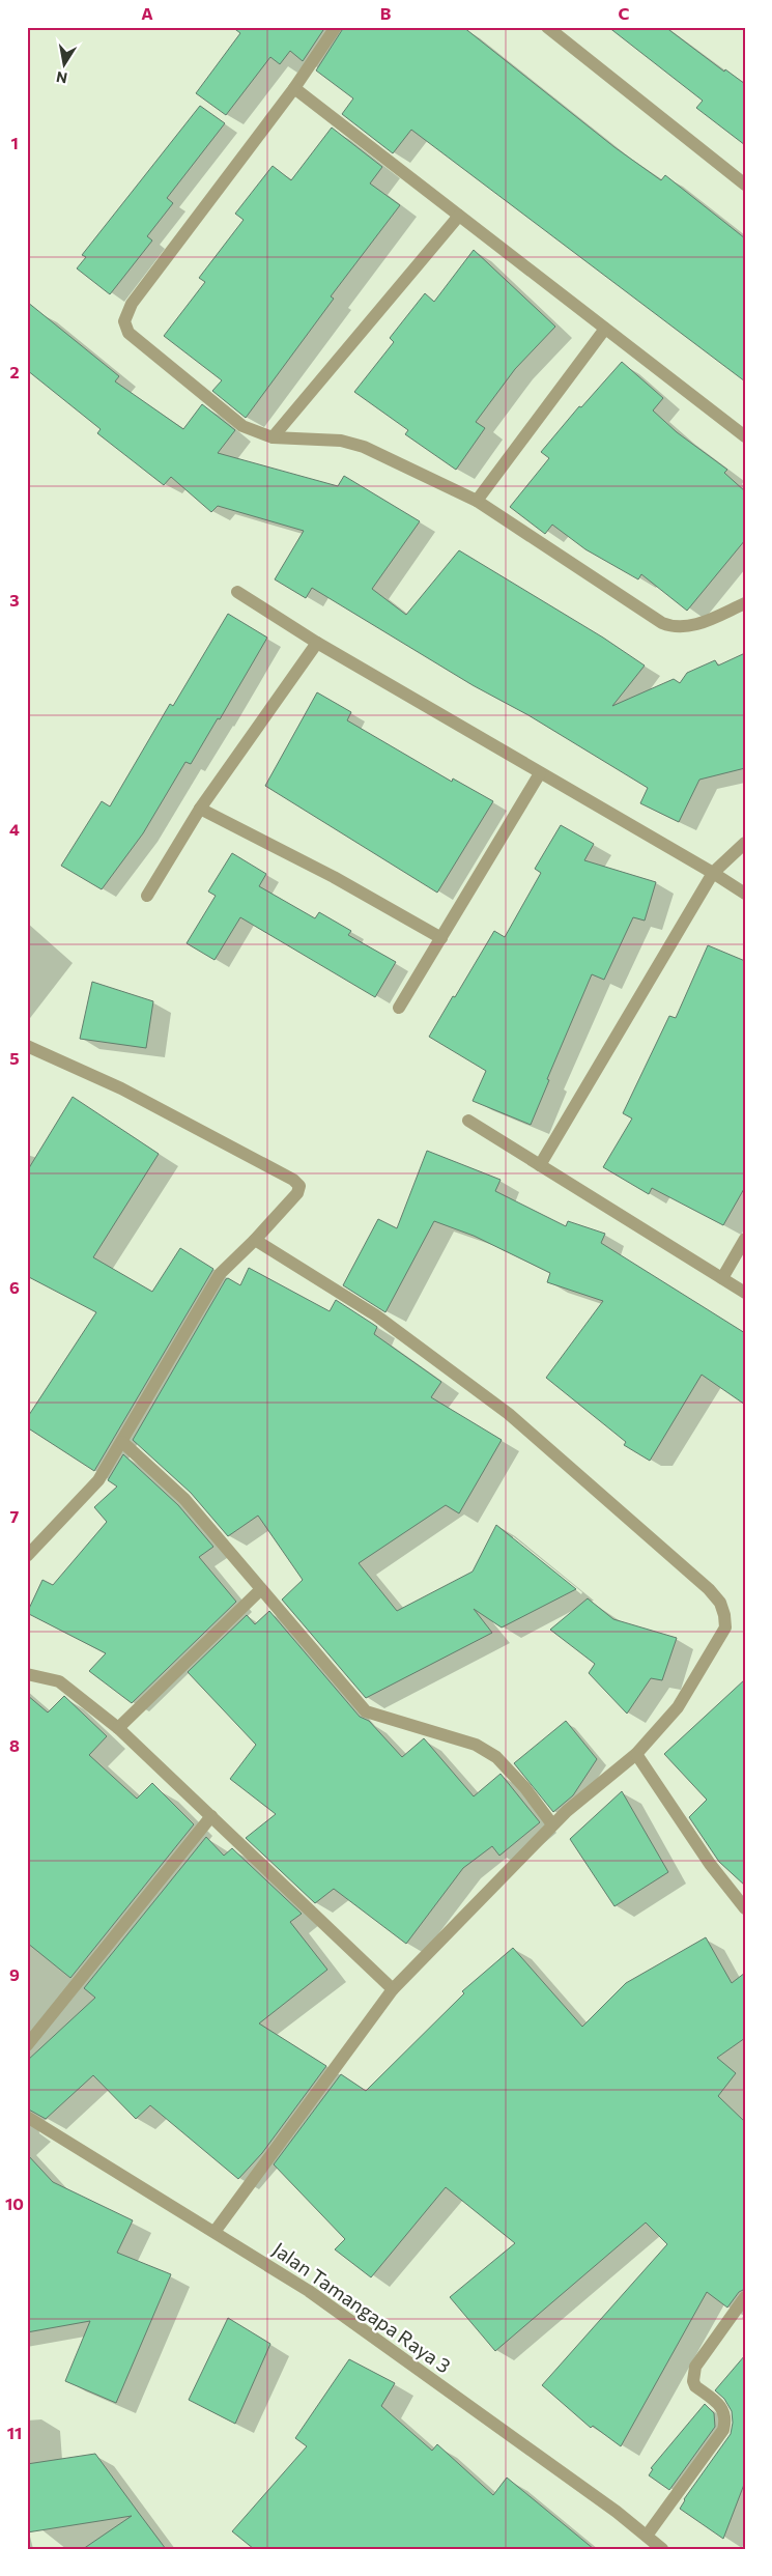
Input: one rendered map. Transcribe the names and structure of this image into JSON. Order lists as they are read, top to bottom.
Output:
{
  "streets": {
    "street": ["Jalan Tamangapa Raya 3"]
  },
  "north": "bottom",
  "grid": {
    "columns": ["A", "B", "C"],
    "rows": [
      "1",
      "2",
      "3",
      "4",
      "5",
      "6",
      "7",
      "8",
      "9",
      "10",
      "11"
    ]
  }
}
